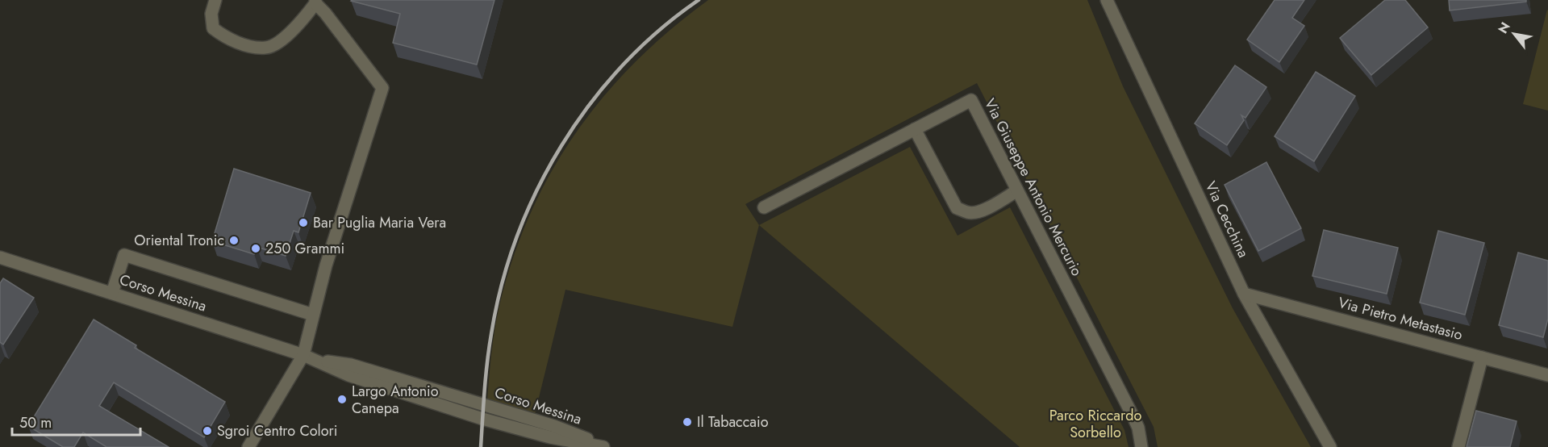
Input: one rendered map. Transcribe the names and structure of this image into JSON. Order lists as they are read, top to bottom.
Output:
{
  "streets": {
    "street": [
      "Via Giuseppe Antonio Mercurio",
      "Via Cecchina",
      "Corso Messina",
      "Via Pietro Metastasio"
    ]
  },
  "crossings": [
    ["Via Cecchina", "Via Pietro Metastasio"]
  ],
  "parks": ["Parco Riccardo Sorbello"],
  "places": [
    "Bar Puglia Maria Vera",
    "Oriental Tronic",
    "250 Grammi",
    "Largo Antonio Canepa",
    "Il Tabaccaio",
    "Sgroi Centro Colori"
  ],
  "scale_bar": "50 m",
  "north": "top left"
}
